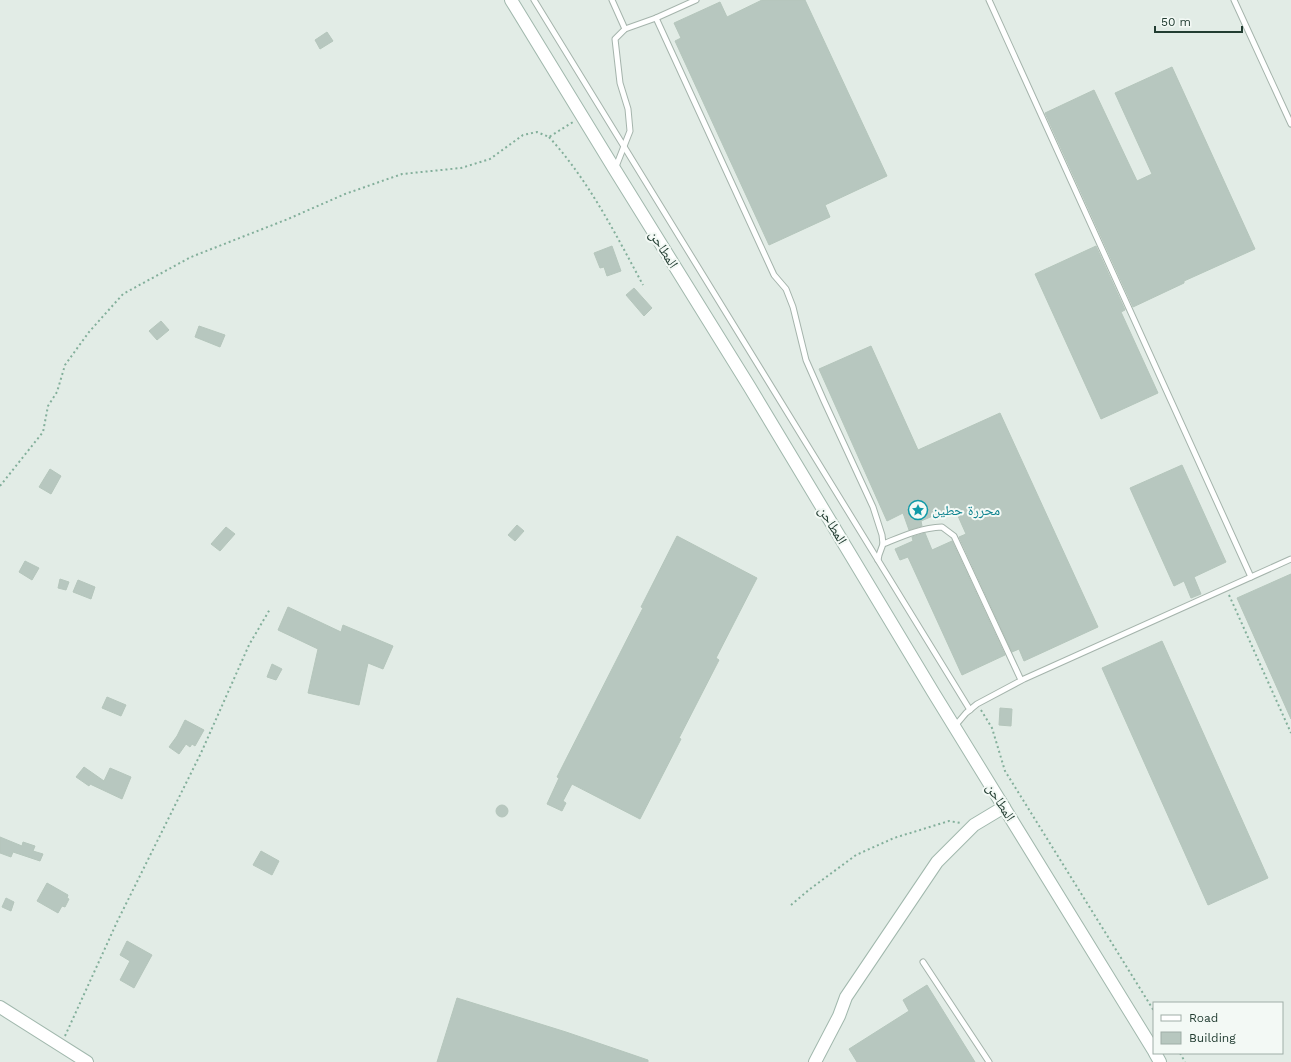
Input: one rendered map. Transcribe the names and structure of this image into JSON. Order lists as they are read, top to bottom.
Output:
{
  "streets": {
    "main road": ["المطاحن"]
  },
  "places": {
    "place": ["محررة حطين"]
  },
  "legend": ["Road", "Building"],
  "scale_bar": "50 m"
}
